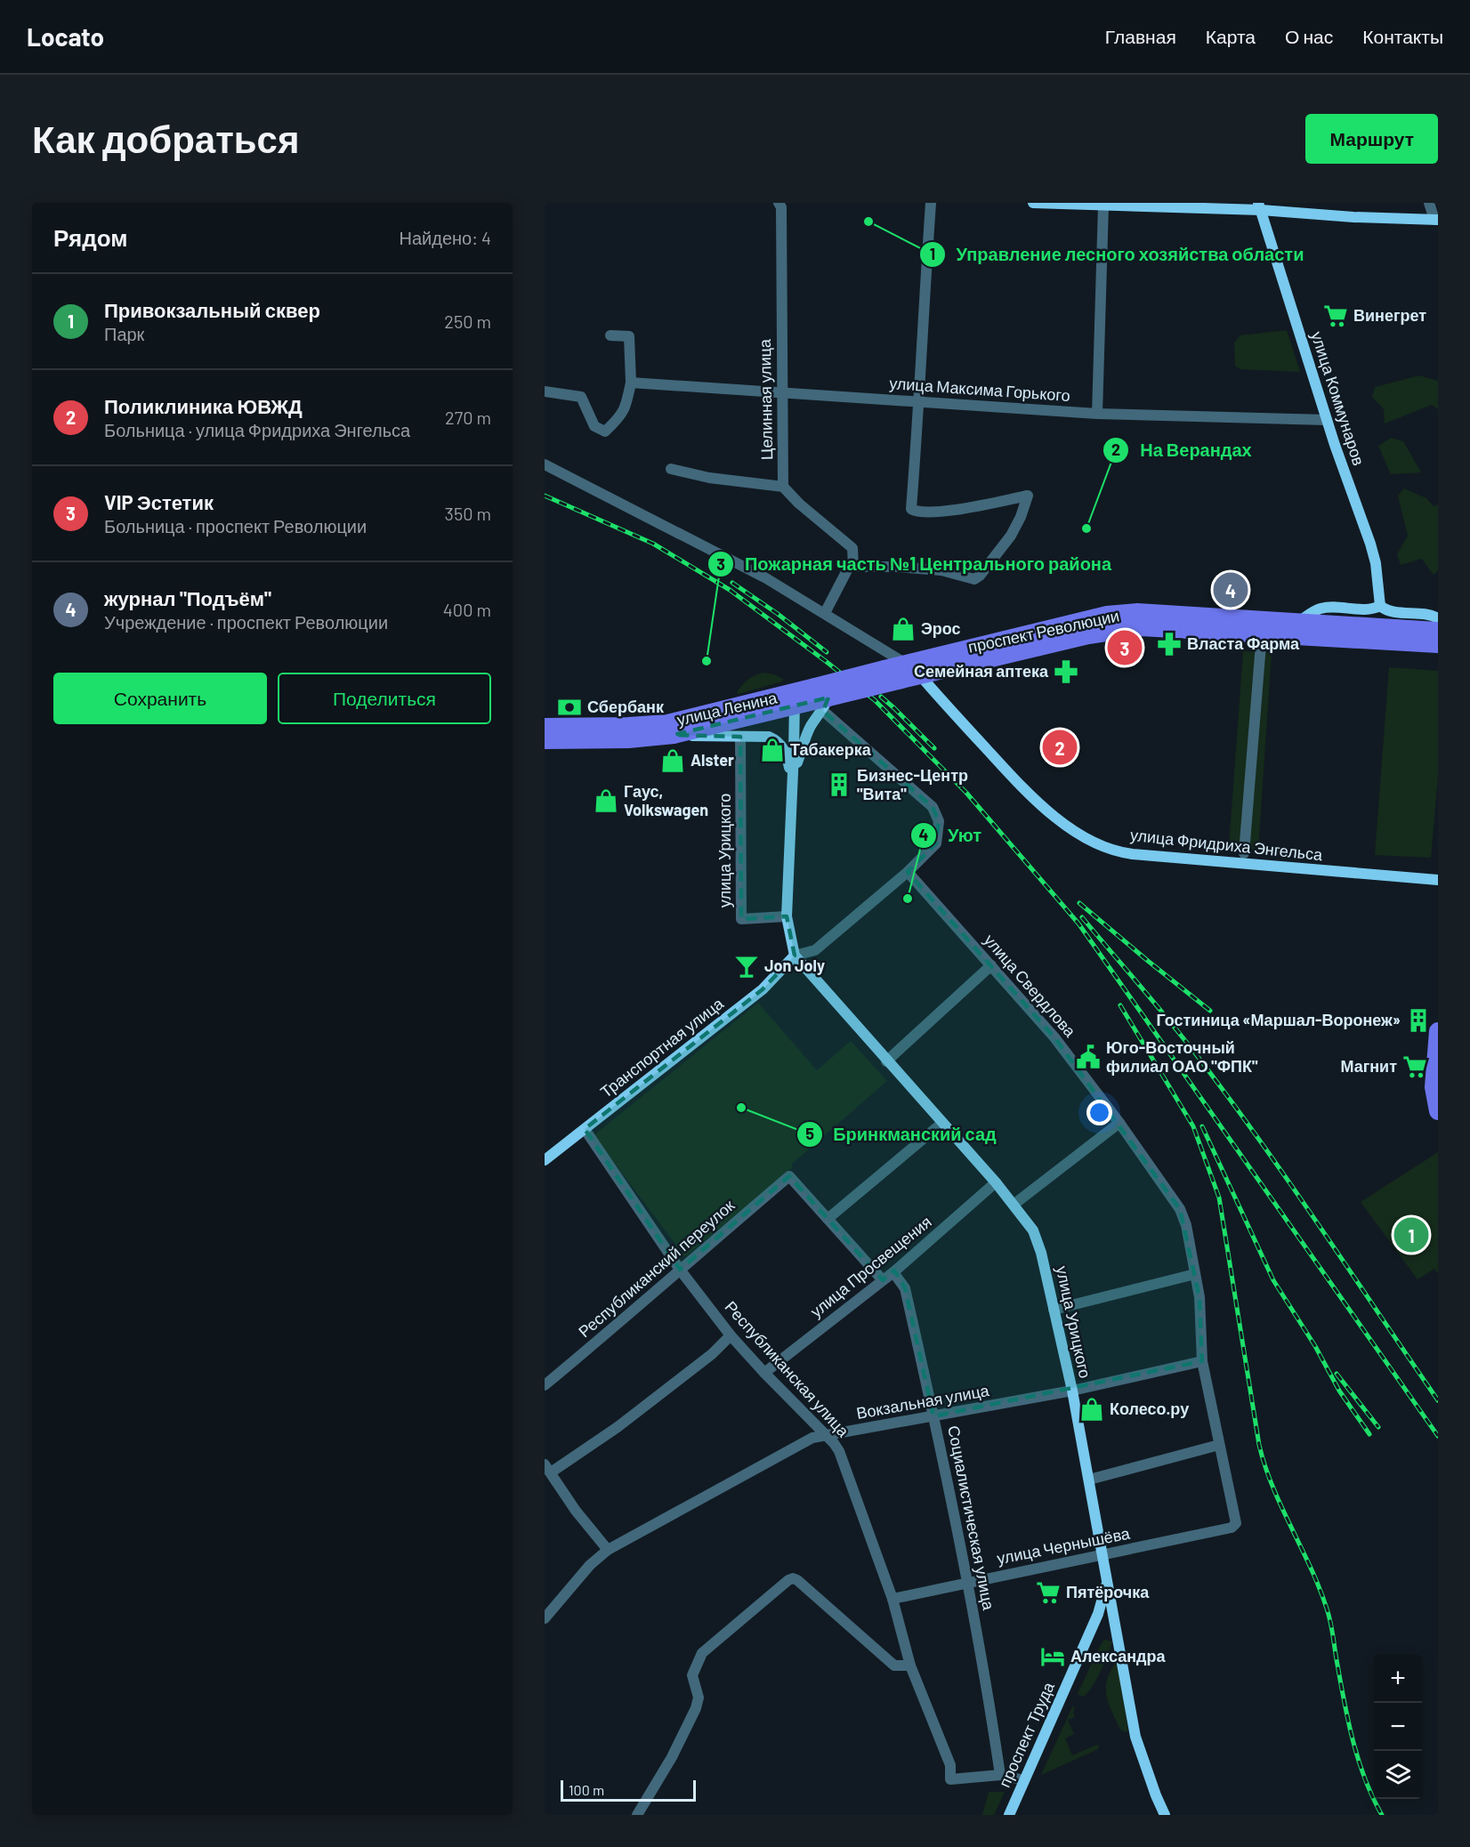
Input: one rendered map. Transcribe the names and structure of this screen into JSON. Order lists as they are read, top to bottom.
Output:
{
  "streets": {
    "main road": [
      "улица Коммунаров",
      "проспект Революции",
      "улица Ленина",
      "улица Фридриха Энгельса",
      "улица Урицкого",
      "Транспортная улица",
      "проспект Труда"
    ],
    "street": [
      "улица Максима Горького",
      "Целинная улица",
      "улица Свердлова",
      "улица Просвещения",
      "Республиканский переулок",
      "Республиканская улица",
      "Вокзальная улица",
      "Социалистическая улица",
      "улица Чернышёва"
    ]
  },
  "crossings": [
    ["улица Максима Горького", "улица Коммунаров"],
    ["улица Максима Горького", "Целинная улица"],
    ["проспект Революции", "улица Ленина"],
    ["проспект Революции", "улица Фридриха Энгельса"],
    ["улица Ленина", "улица Фридриха Энгельса"],
    ["улица Ленина", "улица Урицкого"],
    ["улица Урицкого", "Транспортная улица"],
    ["улица Урицкого", "улица Просвещения"],
    ["улица Урицкого", "Вокзальная улица"],
    ["улица Урицкого", "улица Чернышёва"],
    ["улица Урицкого", "проспект Труда"],
    ["улица Свердлова", "Вокзальная улица"],
    ["улица Свердлова", "улица Чернышёва"],
    ["Транспортная улица", "Республиканская улица"],
    ["улица Просвещения", "Республиканская улица"],
    ["улица Просвещения", "Социалистическая улица"],
    ["Республиканский переулок", "Республиканская улица"],
    ["Республиканская улица", "Вокзальная улица"],
    ["Республиканская улица", "Социалистическая улица"],
    ["Республиканская улица", "улица Чернышёва"],
    ["Вокзальная улица", "Социалистическая улица"],
    ["Социалистическая улица", "улица Чернышёва"]
  ],
  "places": {
    "other": [
      "Управление лесного хозяйства области",
      "На Верандах",
      "Пожарная часть №1 Центрального района",
      "Уют",
      "Бринкманский сад"
    ],
    "supermarket": ["Винегрет", "Магнит", "Пятёрочка"],
    "shop": [
      "Эрос",
      "Табакерка",
      "Alster",
      "Гаус, Volkswagen",
      "Колесо.ру"
    ],
    "pharmacy": ["Власта Фарма", "Семейная аптека"],
    "bank": ["Сбербанк"],
    "building": ["Бизнес-Центр \"Вита\"", "Гостиница «Маршал-Воронеж»"],
    "bar": ["Jon Joly"],
    "public building": ["Юго-Восточный филиал ОАО \"ФПК\""],
    "hotel": ["Александра"]
  },
  "scale_bar": "100 m",
  "page": {
    "header": "Locato",
    "nav": [
      "Главная",
      "Карта",
      "О нас",
      "Контакты"
    ],
    "buttons": [
      "Маршрут",
      ["Сохранить", "Поделиться"]
    ],
    "title": "Как добраться",
    "heading": ["Рядом", "Найдено: 4"],
    "list": [
      {
        "mark": "1",
        "name": "Привокзальный сквер",
        "note": "Парк",
        "value": "250 m"
      },
      {
        "mark": "2",
        "name": "Поликлиника ЮВЖД",
        "note": "Больница · улица Фридриха Энгельса",
        "value": "270 m"
      },
      {
        "mark": "3",
        "name": "VIP Эстетик",
        "note": "Больница · проспект Революции",
        "value": "350 m"
      },
      {
        "mark": "4",
        "name": "журнал \"Подъём\"",
        "note": "Учреждение · проспект Революции",
        "value": "400 m"
      }
    ],
    "pins": [
      "4",
      "3",
      "2",
      "1"
    ],
    "map_buttons": ["+", "−"],
    "scale": "100 m"
  }
}
